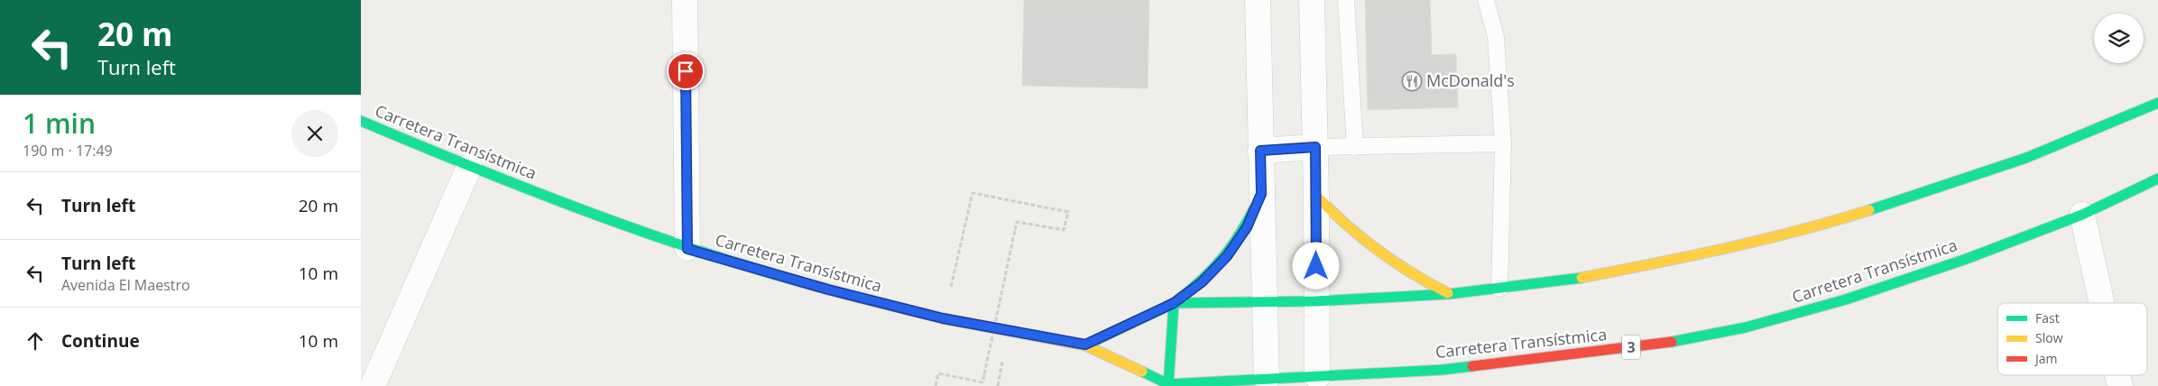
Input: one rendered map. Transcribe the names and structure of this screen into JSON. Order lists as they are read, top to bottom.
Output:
{
  "streets": {
    "main road": ["Carretera Transístmica", "3"]
  },
  "places": {
    "restaurant": ["McDonald's"]
  },
  "legend": ["Fast", "Slow", "Jam"],
  "page": {
    "turn": ["20 m", "Turn left"],
    "heading": ["1 min", "190 m · 17:49"],
    "list": [
      {
        "name": "Turn left",
        "value": "20 m"
      },
      {
        "name": "Turn left",
        "note": "Avenida El Maestro",
        "value": "10 m"
      },
      {
        "name": "Continue",
        "value": "10 m"
      }
    ]
  }
}
